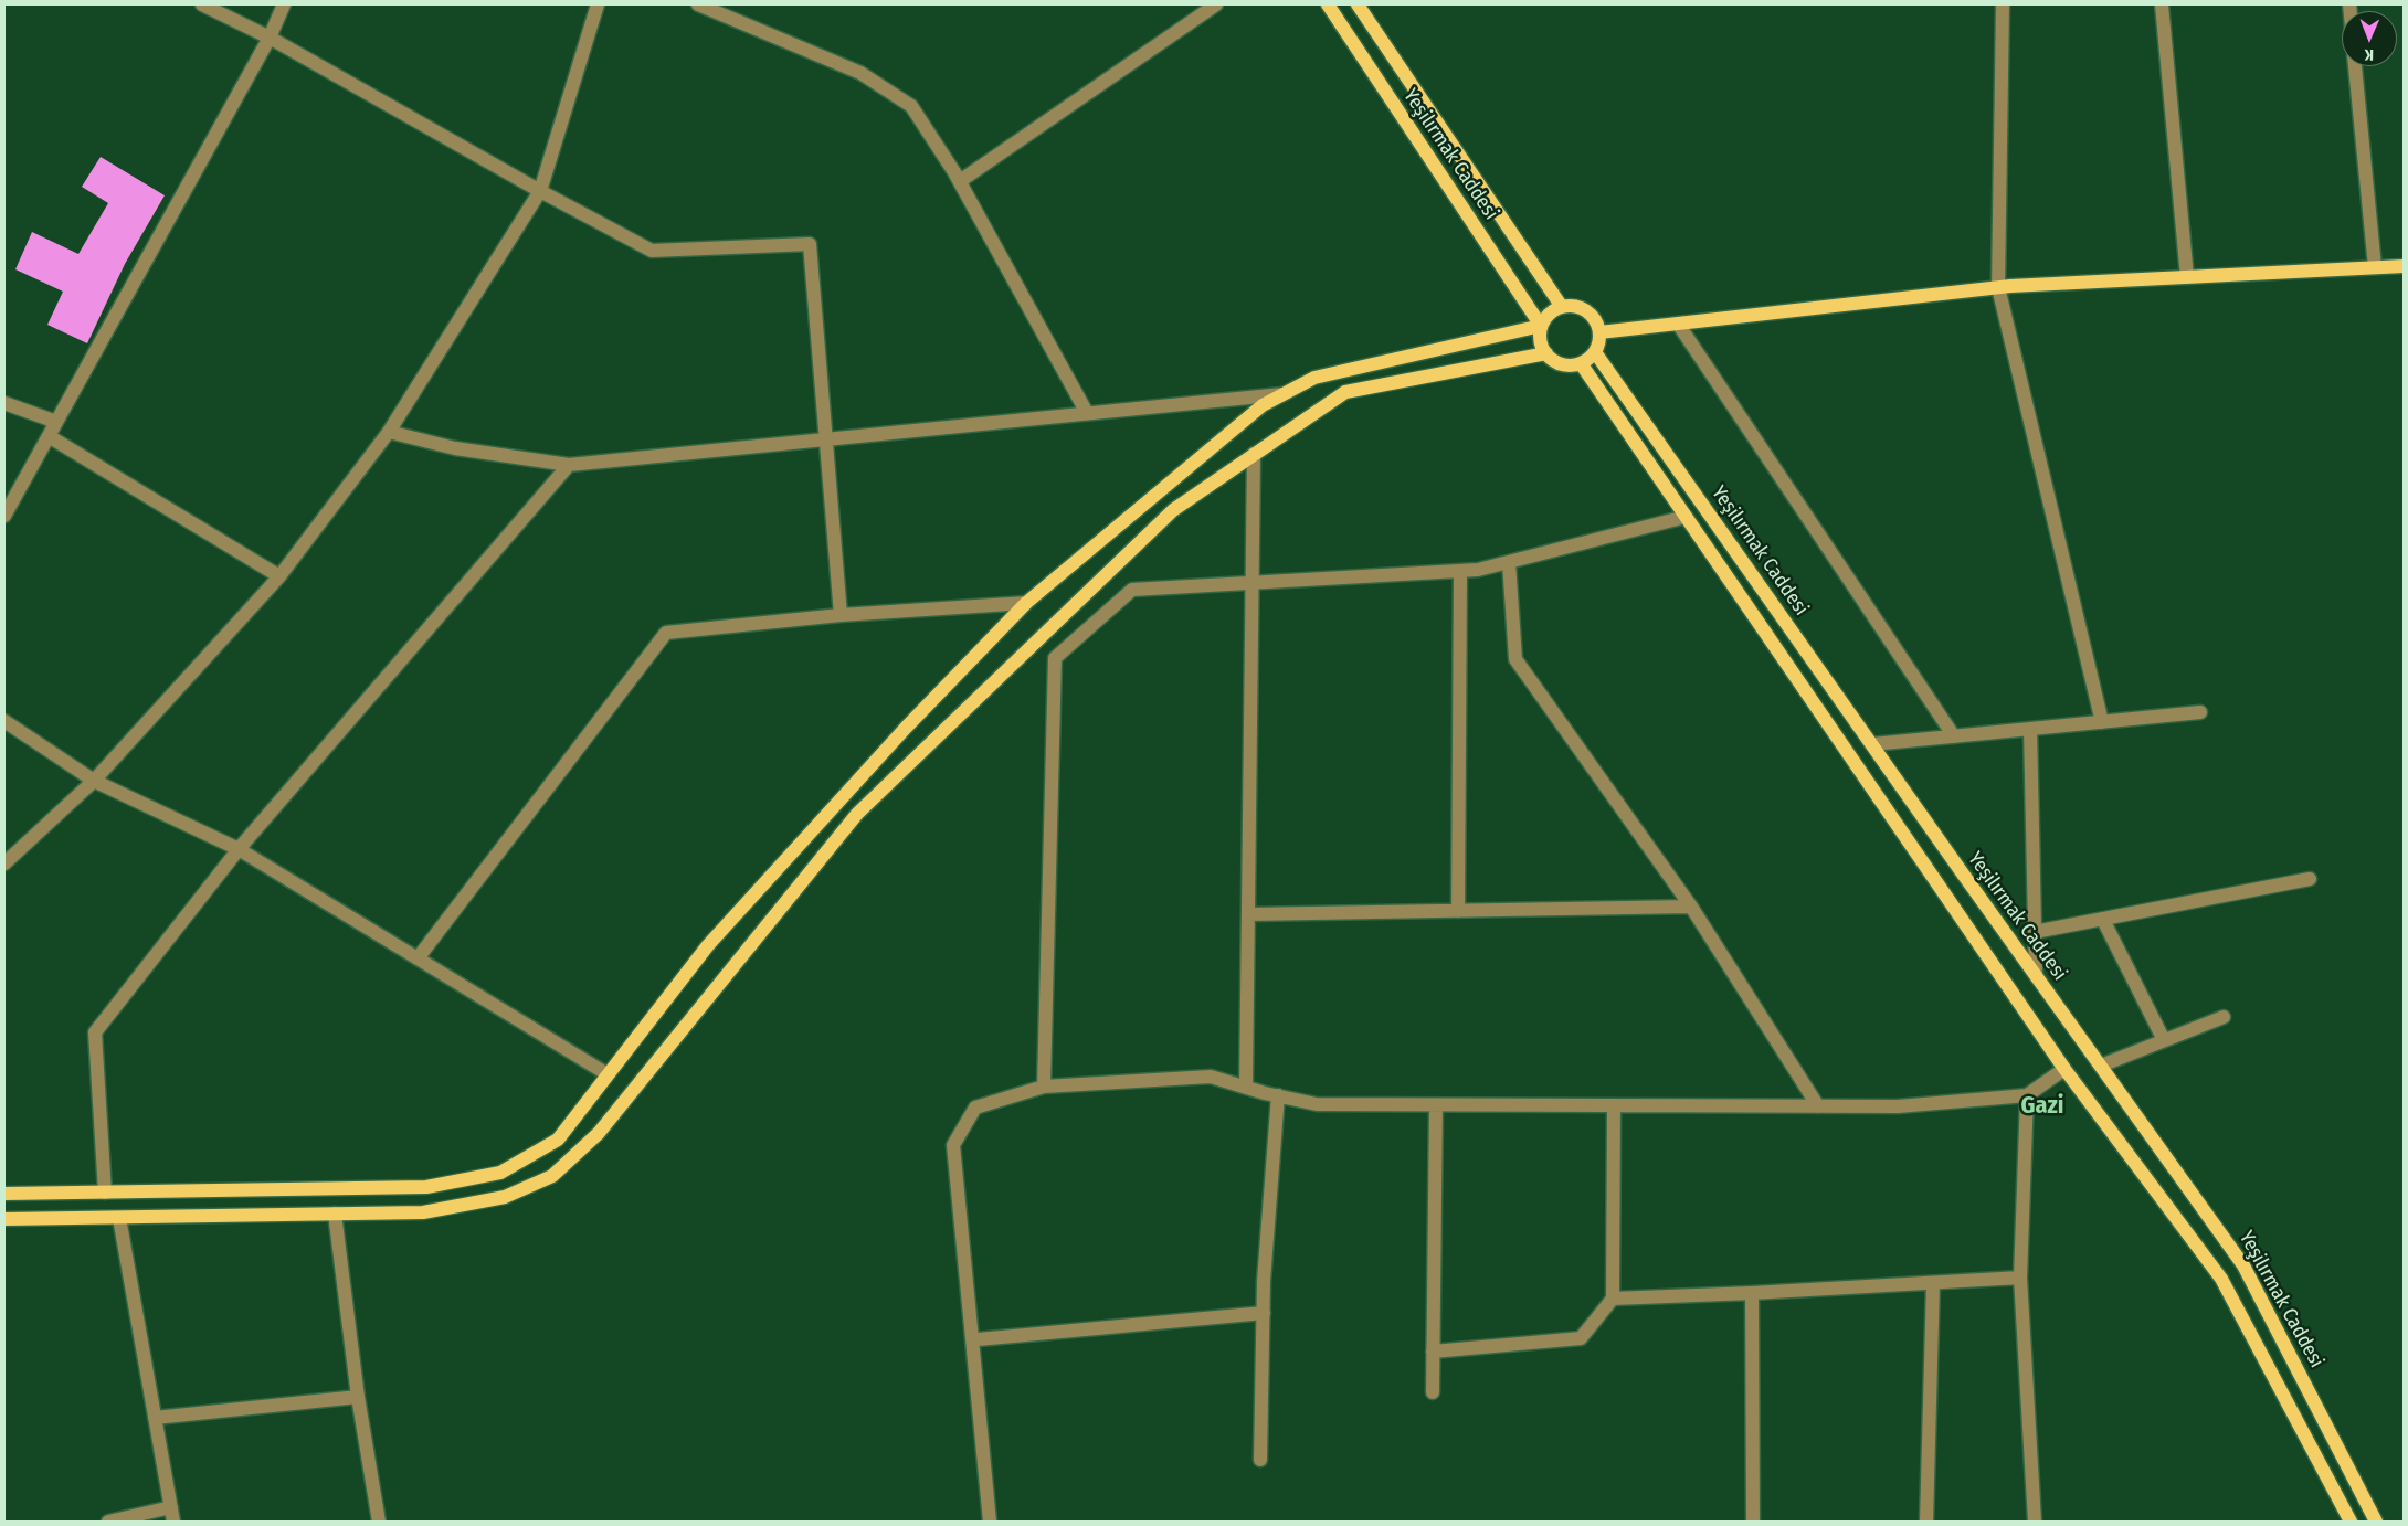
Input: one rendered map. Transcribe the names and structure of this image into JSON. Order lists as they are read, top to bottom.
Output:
{
  "streets": {
    "main road": ["Yeşilırmak Caddesi"]
  },
  "districts": ["Gazi"],
  "north": "bottom"
}
